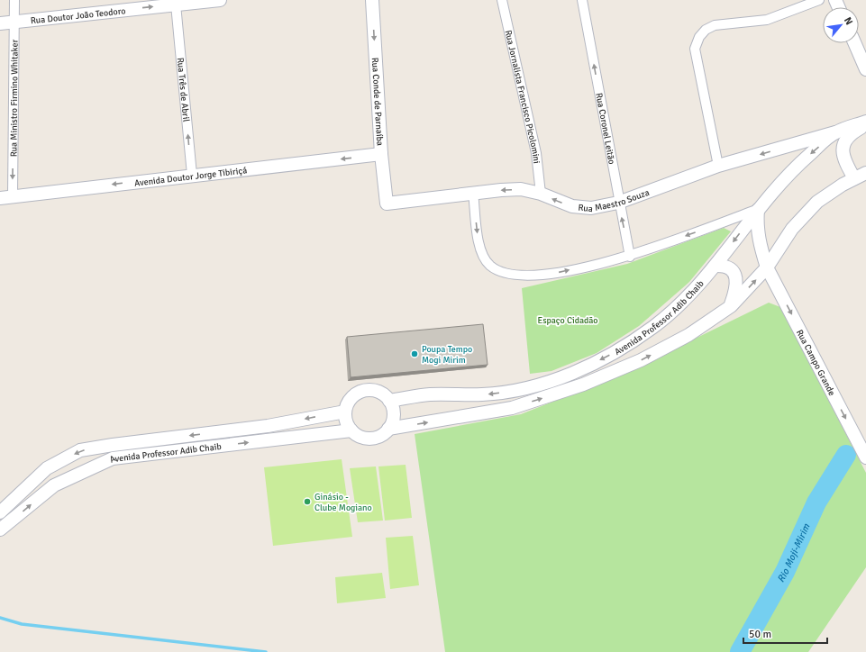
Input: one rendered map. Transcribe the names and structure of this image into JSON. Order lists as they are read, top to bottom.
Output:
{
  "streets": {
    "main road": [
      "Rua Doutor João Teodoro",
      "Rua Conde de Parnaíba",
      "Avenida Doutor Jorge Tibiriçá",
      "Rua Maestro Souza",
      "Avenida Professor Adib Chaib",
      "Rua Campo Grande"
    ],
    "street": [
      "Rua Três de Abril",
      "Rua Jornalista Francisco Picolomini",
      "Rua Ministro Firmino Whitaker",
      "Rua Coronel Leitão"
    ]
  },
  "crossings": [
    ["Rua Doutor João Teodoro", "Rua Três de Abril"],
    ["Rua Doutor João Teodoro", "Rua Ministro Firmino Whitaker"],
    ["Rua Três de Abril", "Avenida Doutor Jorge Tibiriçá"],
    ["Rua Jornalista Francisco Picolomini", "Rua Maestro Souza"],
    ["Rua Ministro Firmino Whitaker", "Avenida Doutor Jorge Tibiriçá"],
    ["Rua Conde de Parnaíba", "Avenida Doutor Jorge Tibiriçá"],
    ["Rua Conde de Parnaíba", "Rua Maestro Souza"],
    ["Rua Coronel Leitão", "Rua Maestro Souza"],
    ["Rua Maestro Souza", "Avenida Professor Adib Chaib"],
    ["Avenida Professor Adib Chaib", "Rua Campo Grande"]
  ],
  "one_way": [
    "Rua Doutor João Teodoro",
    "Rua Três de Abril",
    "Rua Ministro Firmino Whitaker",
    "Rua Conde de Parnaíba",
    "Rua Coronel Leitão",
    "Avenida Doutor Jorge Tibiriçá",
    "Rua Maestro Souza",
    "Rua Campo Grande"
  ],
  "water": ["Rio Moji-Mirim"],
  "parks": ["Espaço Cidadão"],
  "places": ["Poupa Tempo Mogi Mirim", "Ginásio - Clube Mogiano"],
  "scale_bar": "50 m",
  "north": "top right"
}
